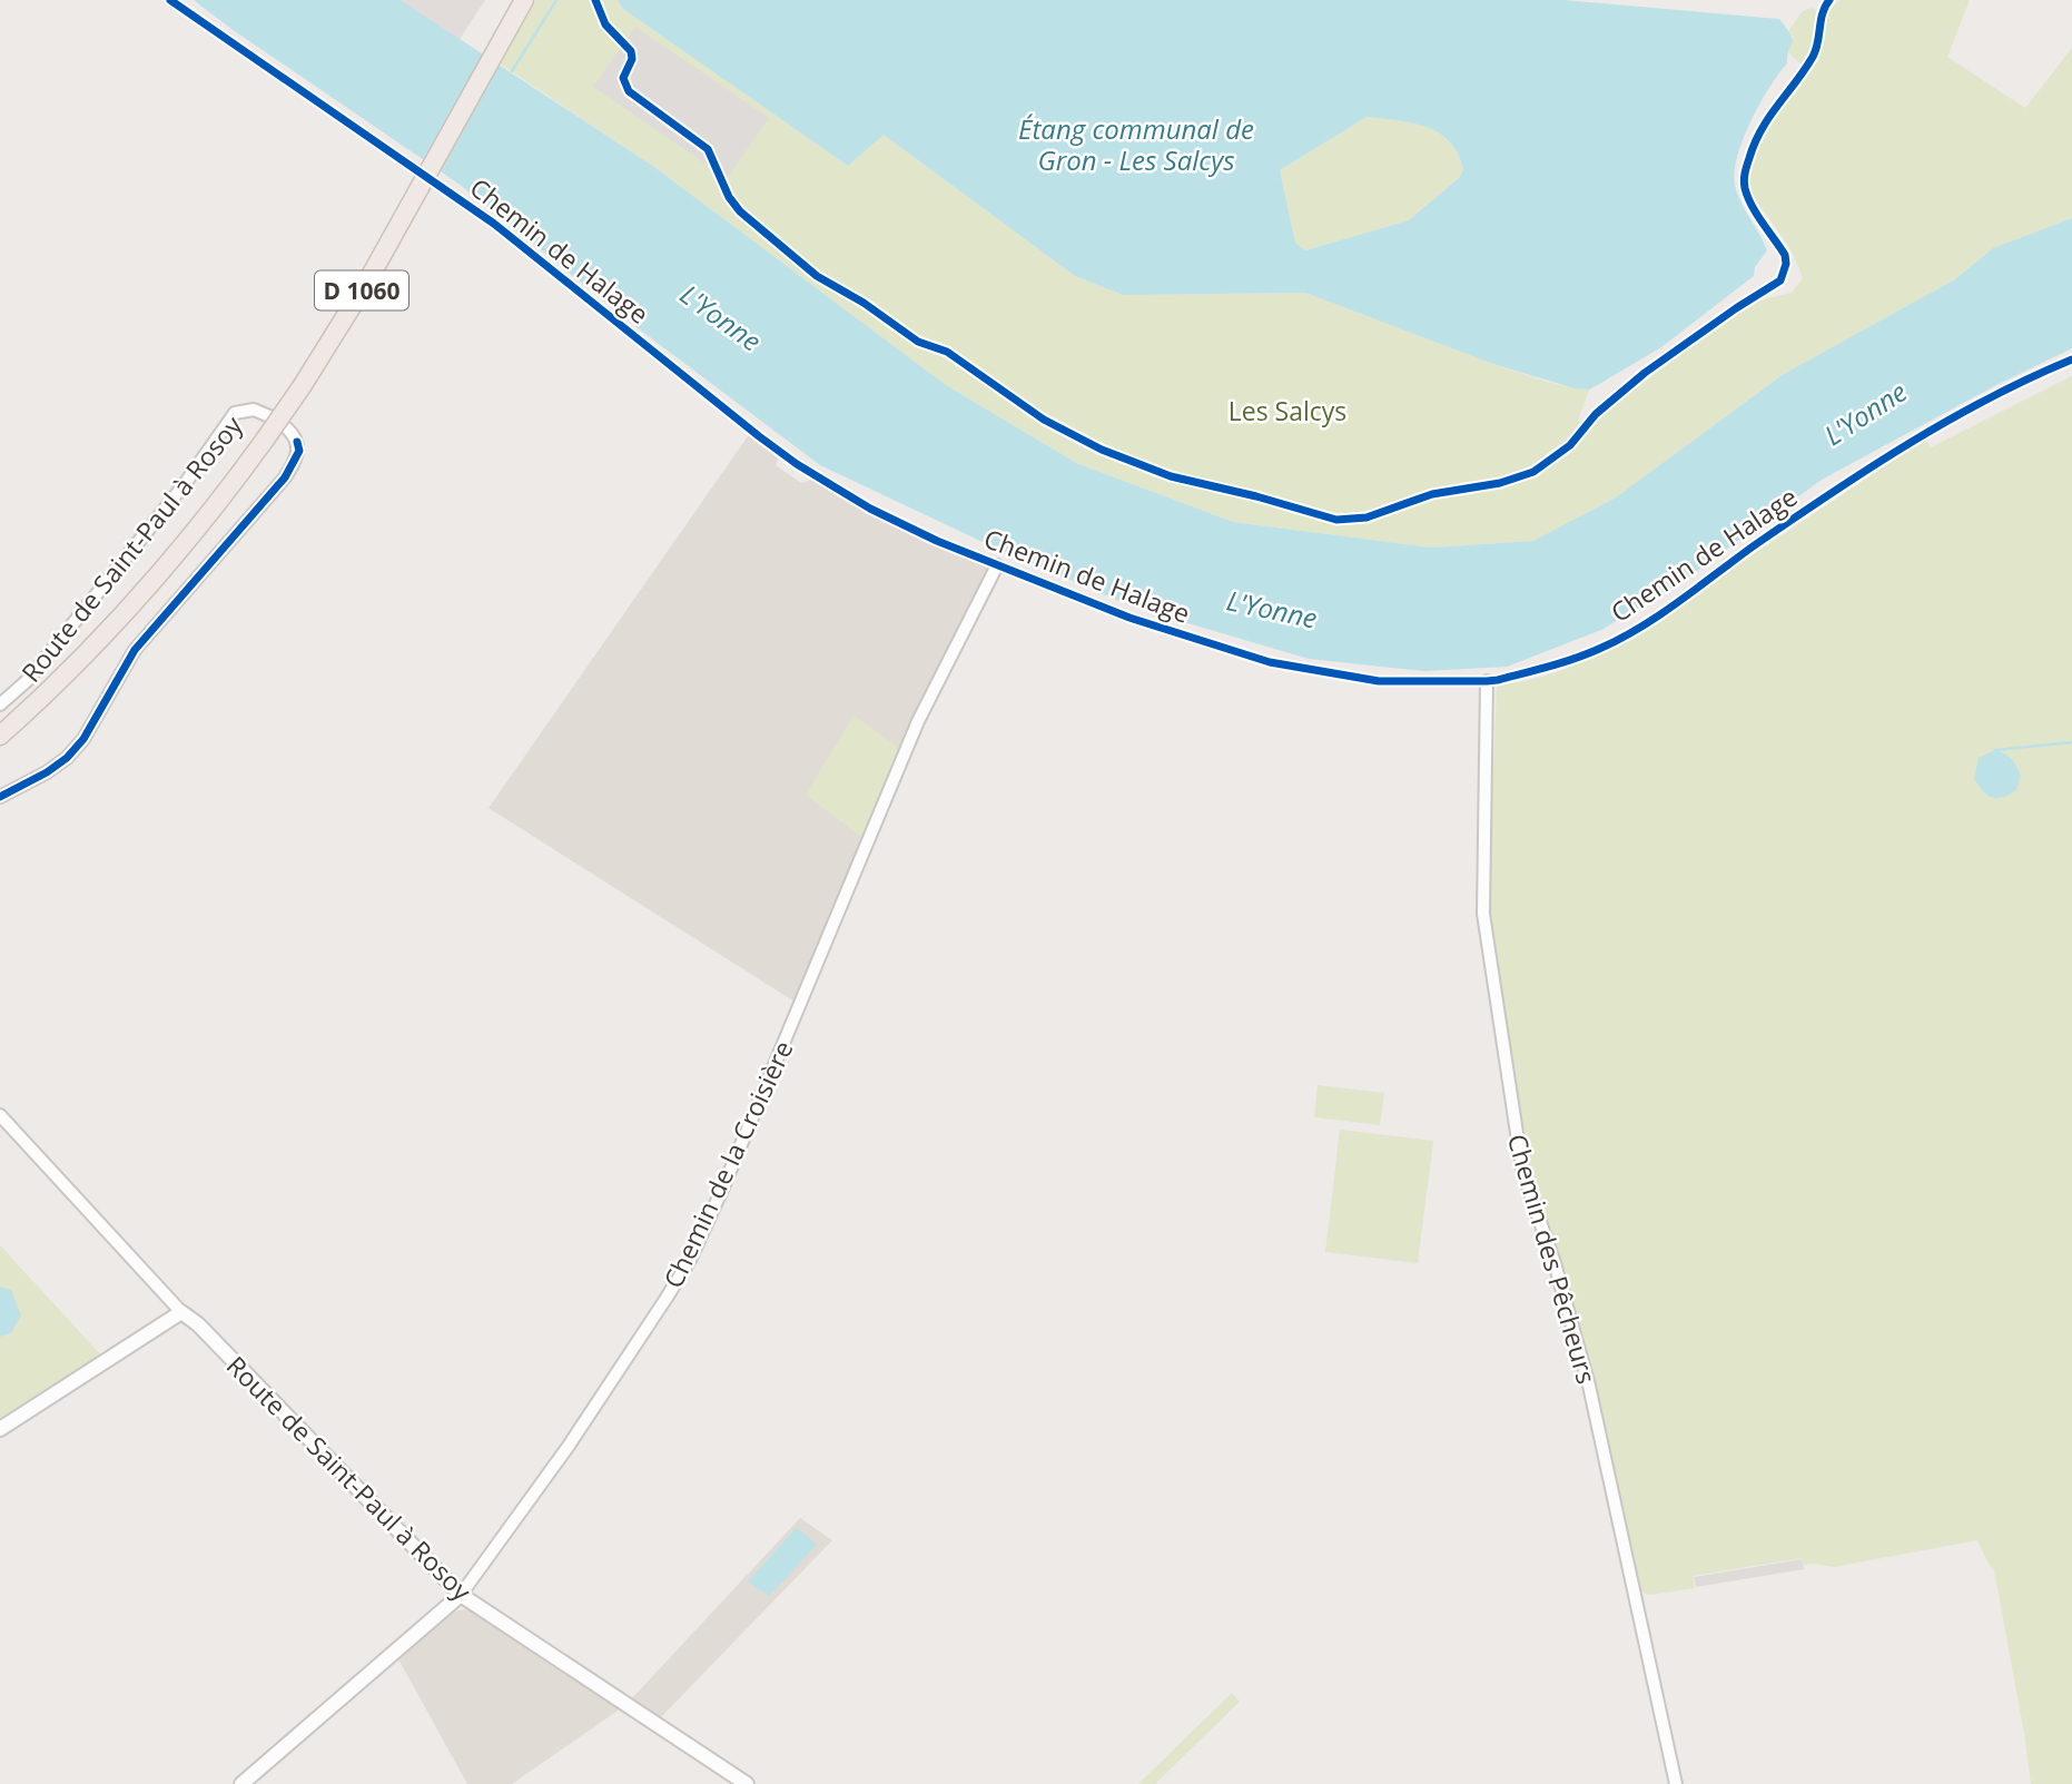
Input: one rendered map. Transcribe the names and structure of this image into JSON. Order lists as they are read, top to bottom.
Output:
{
  "streets": {
    "main road": ["D 1060"],
    "street": ["Route de Saint-Paul à Rosoy", "Chemin de la Croisière", "Chemin des Pêcheurs"],
    "cycle path": ["Chemin de Halage"]
  },
  "crossings": [
    ["Route de Saint-Paul à Rosoy", "Chemin de la Croisière"]
  ],
  "water": ["Étang communal de Gron - Les Salcys", "L'Yonne"],
  "parks": ["Les Salcys"]
}
